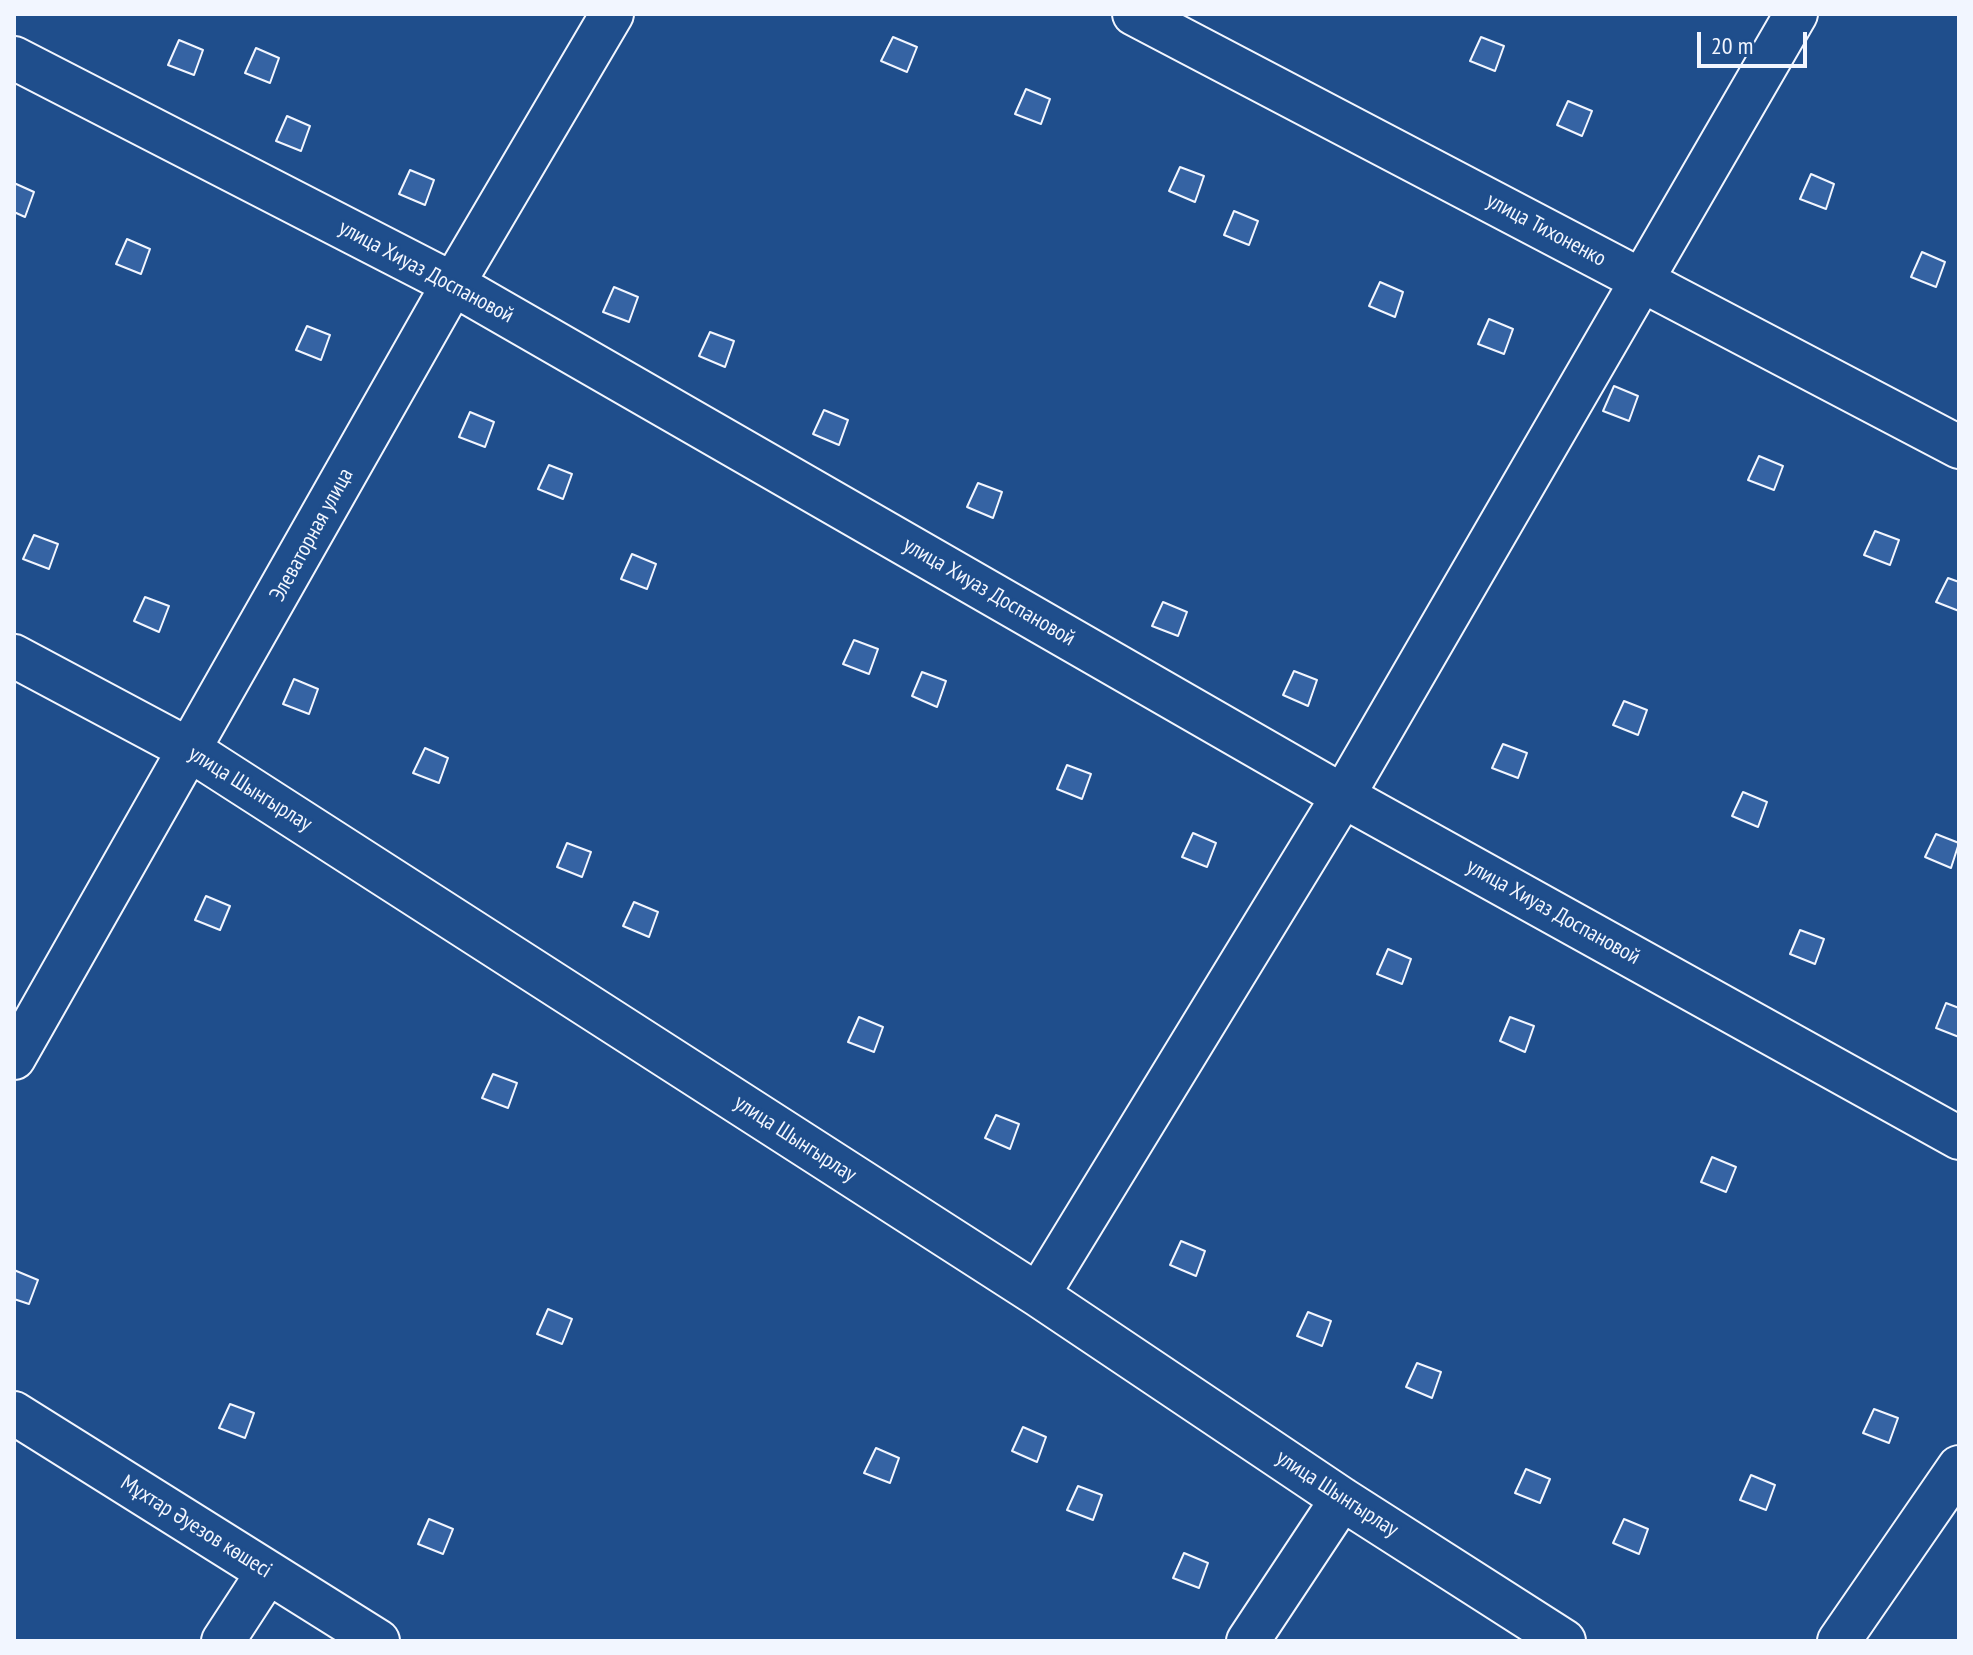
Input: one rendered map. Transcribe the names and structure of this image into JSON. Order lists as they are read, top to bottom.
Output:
{
  "streets": {
    "street": [
      "улица Тихоненко",
      "улица Хиуаз Доспановой",
      "Элеваторная улица",
      "улица Шынгырлау",
      "Мұхтар Әуезов көшесі"
    ]
  },
  "crossings": [
    ["улица Хиуаз Доспановой", "Элеваторная улица"],
    ["Элеваторная улица", "улица Шынгырлау"]
  ],
  "scale_bar": "20 m"
}
